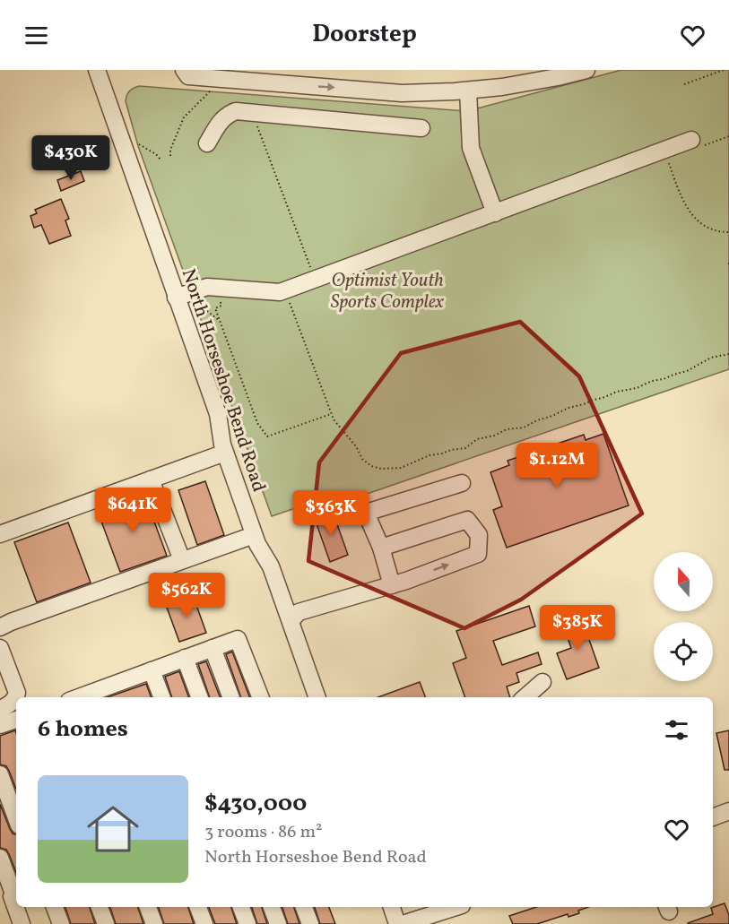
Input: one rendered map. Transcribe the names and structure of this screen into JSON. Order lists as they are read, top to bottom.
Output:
{
  "streets": {
    "street": ["North Horseshoe Bend Road"]
  },
  "parks": ["Optimist Youth Sports Complex"],
  "north": "top",
  "page": {
    "header": "Doorstep",
    "price": [
      "$430K",
      "$1.12M",
      "$641K",
      "$363K",
      "$562K",
      "$385K"
    ],
    "heading": "6 homes",
    "list": [
      {
        "name": "$430,000",
        "note": "3 rooms · 86 m² · North Horseshoe Bend Road"
      }
    ]
  }
}
